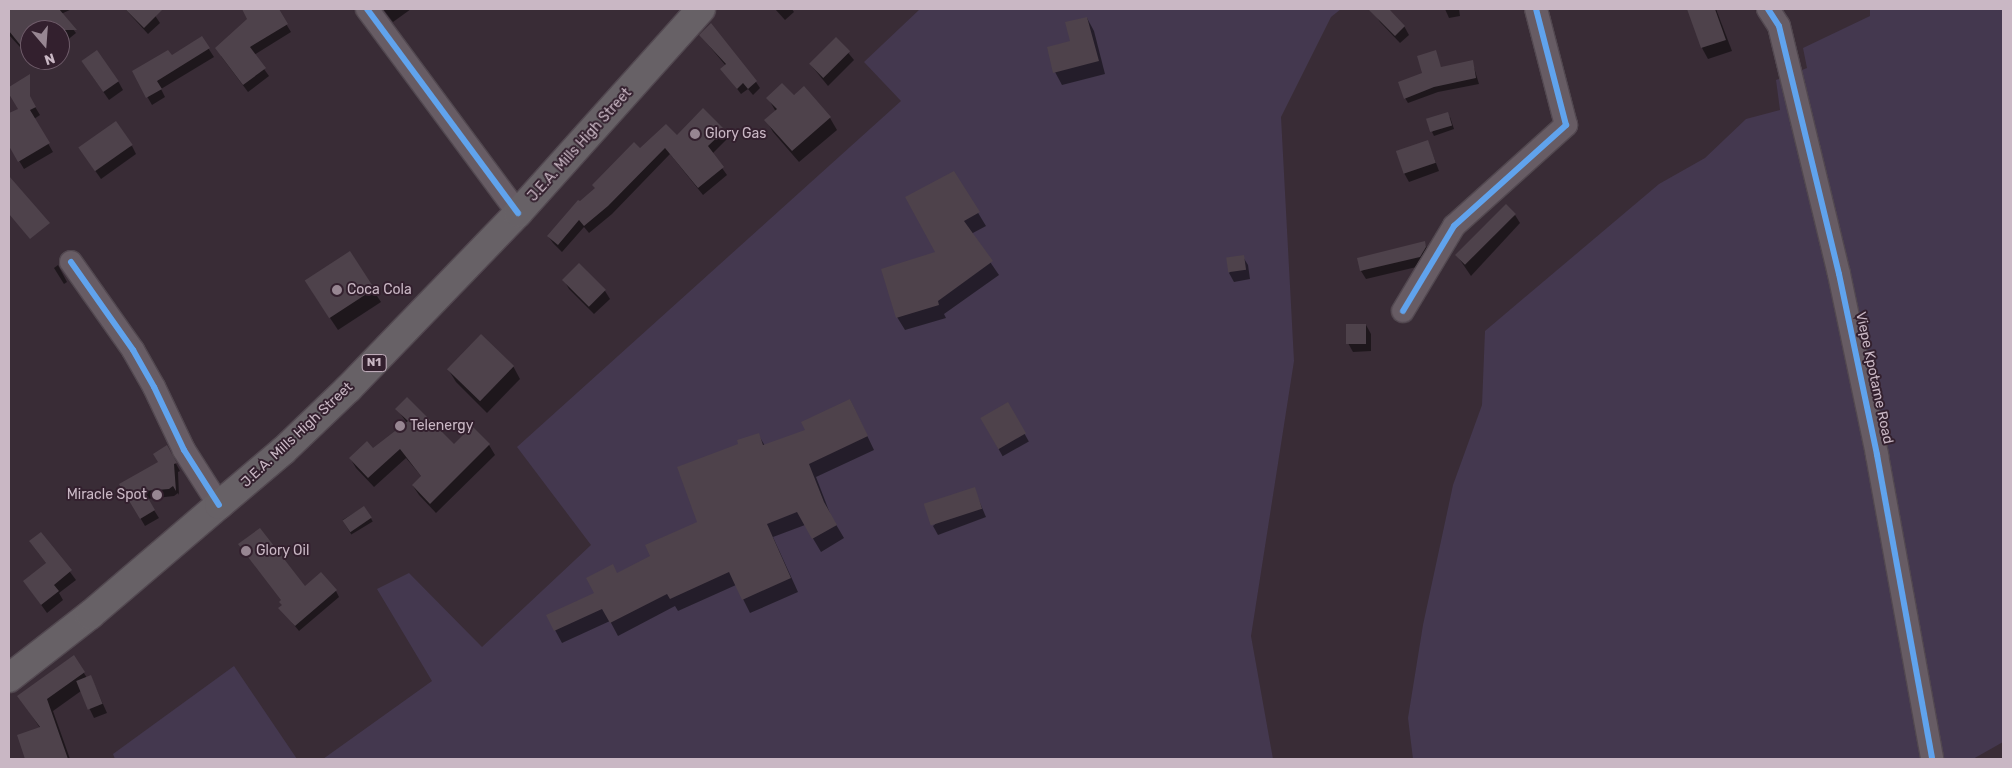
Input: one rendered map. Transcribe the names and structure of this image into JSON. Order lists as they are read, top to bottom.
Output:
{
  "streets": {
    "highway": ["J.E.A. Mills High Street", "N1"],
    "street": ["Viepe Kpotame Road"]
  },
  "places": [
    "Glory Gas",
    "Coca Cola",
    "Telenergy",
    "Miracle Spot",
    "Glory Oil"
  ],
  "north": "bottom"
}
